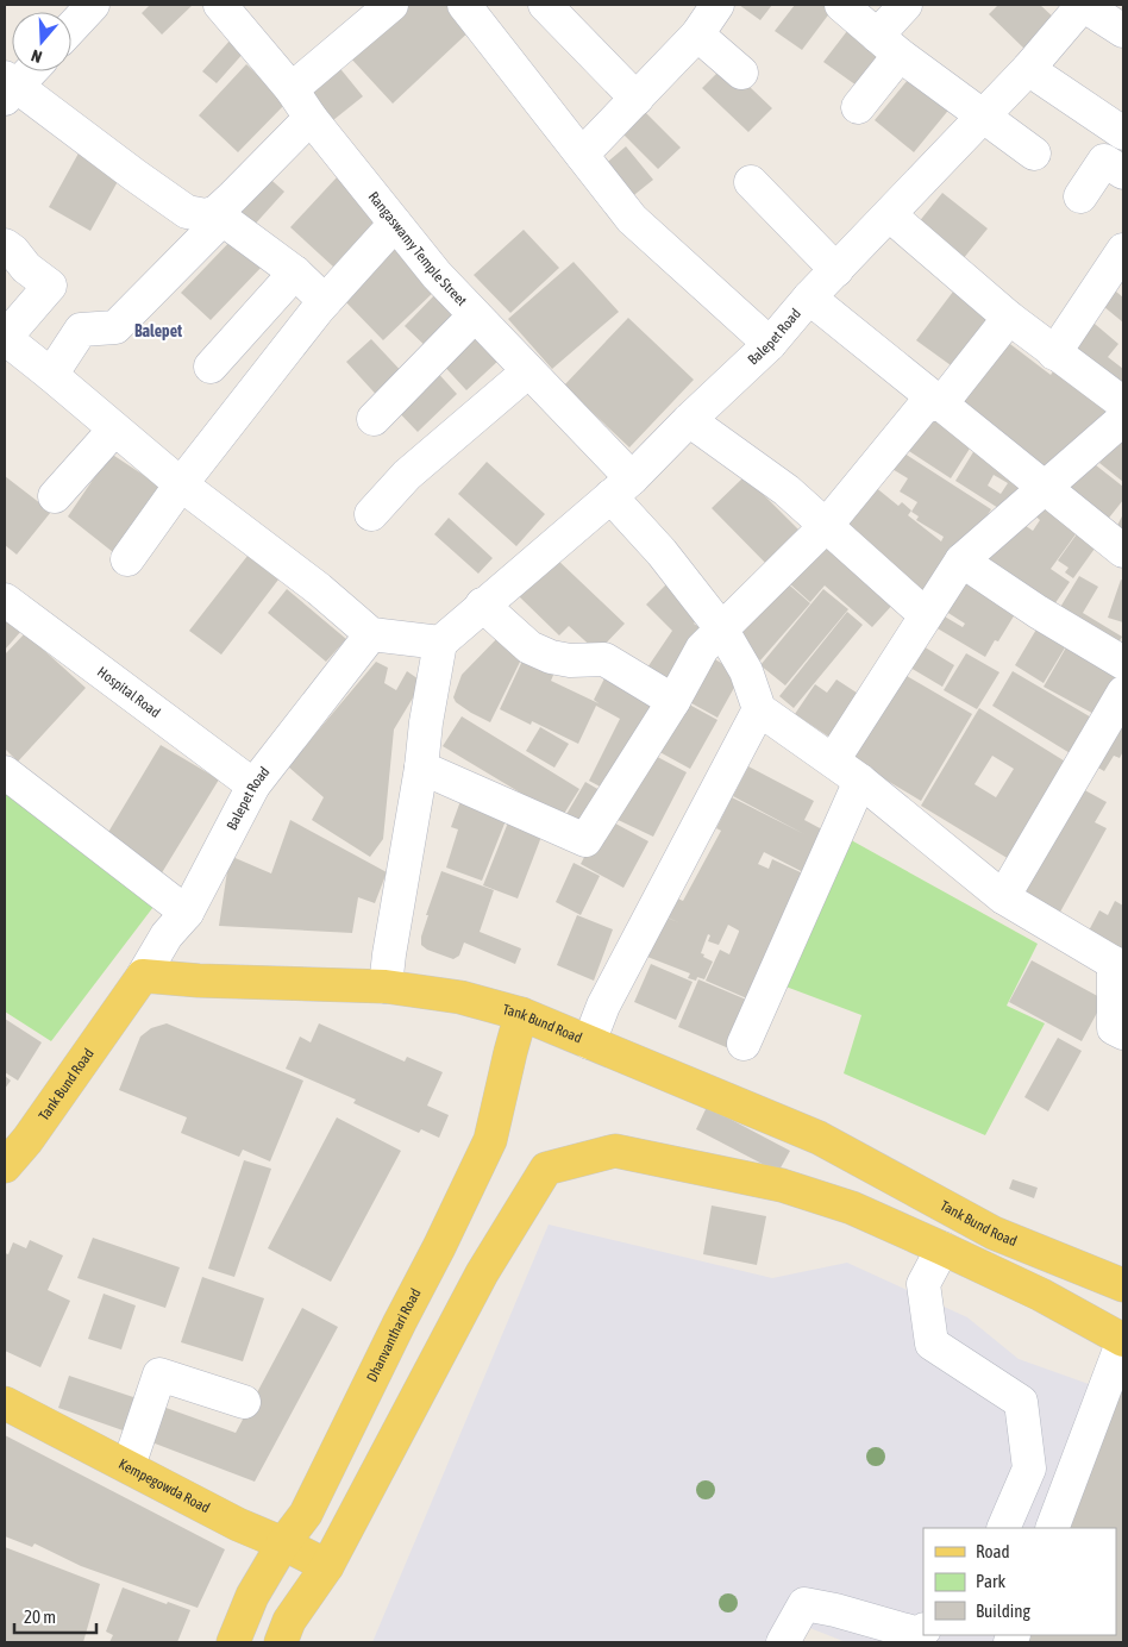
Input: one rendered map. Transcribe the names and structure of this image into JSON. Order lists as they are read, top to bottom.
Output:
{
  "streets": {
    "main road": ["Tank Bund Road", "Dhanvanthari Road", "Kempegowda Road"],
    "street": ["Rangaswamy Temple Street", "Balepet Road", "Hospital Road"]
  },
  "crossings": [
    ["Rangaswamy Temple Street", "Balepet Road"],
    ["Balepet Road", "Hospital Road"],
    ["Balepet Road", "Tank Bund Road"],
    ["Tank Bund Road", "Dhanvanthari Road"],
    ["Dhanvanthari Road", "Kempegowda Road"]
  ],
  "districts": ["Balepet"],
  "legend": ["Road", "Park", "Building"],
  "scale_bar": "20 m",
  "north": "bottom"
}
